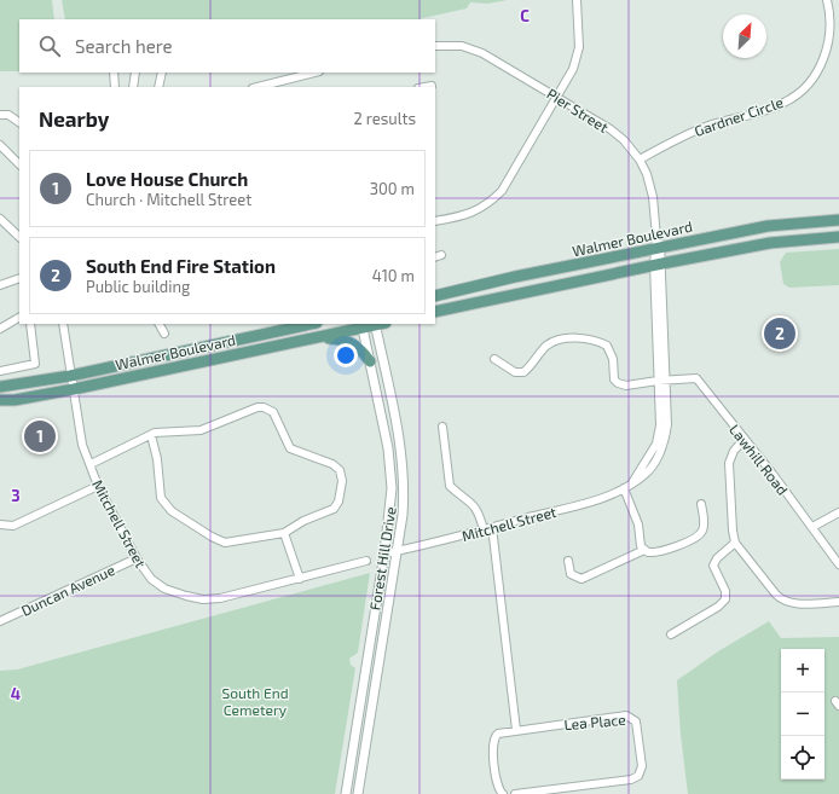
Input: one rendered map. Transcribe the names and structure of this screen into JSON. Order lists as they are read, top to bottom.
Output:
{
  "streets": {
    "main road": ["Walmer Boulevard"],
    "street": [
      "Pier Street",
      "Gardner Circle",
      "Lawhill Road",
      "Mitchell Street",
      "Forest Hill Drive",
      "Duncan Avenue",
      "Lea Place"
    ]
  },
  "crossings": [
    ["Pier Street", "Gardner Circle"],
    ["Pier Street", "Walmer Boulevard"],
    ["Pier Street", "Mitchell Street"],
    ["Walmer Boulevard", "Mitchell Street"],
    ["Walmer Boulevard", "Forest Hill Drive"],
    ["Lawhill Road", "Mitchell Street"],
    ["Mitchell Street", "Forest Hill Drive"],
    ["Mitchell Street", "Duncan Avenue"]
  ],
  "parks": ["South End Cemetery"],
  "north": "top right",
  "page": {
    "search": "Search here",
    "heading": ["Nearby", "2 results"],
    "list": [
      {
        "mark": "1",
        "name": "Love House Church",
        "note": "Church · Mitchell Street",
        "value": "300 m"
      },
      {
        "mark": "2",
        "name": "South End Fire Station",
        "note": "Public building",
        "value": "410 m"
      }
    ],
    "pins": ["2", "1"],
    "map_buttons": ["+", "−"]
  },
  "grid": {
    "columns": ["C"],
    "rows": ["3", "4"]
  }
}
